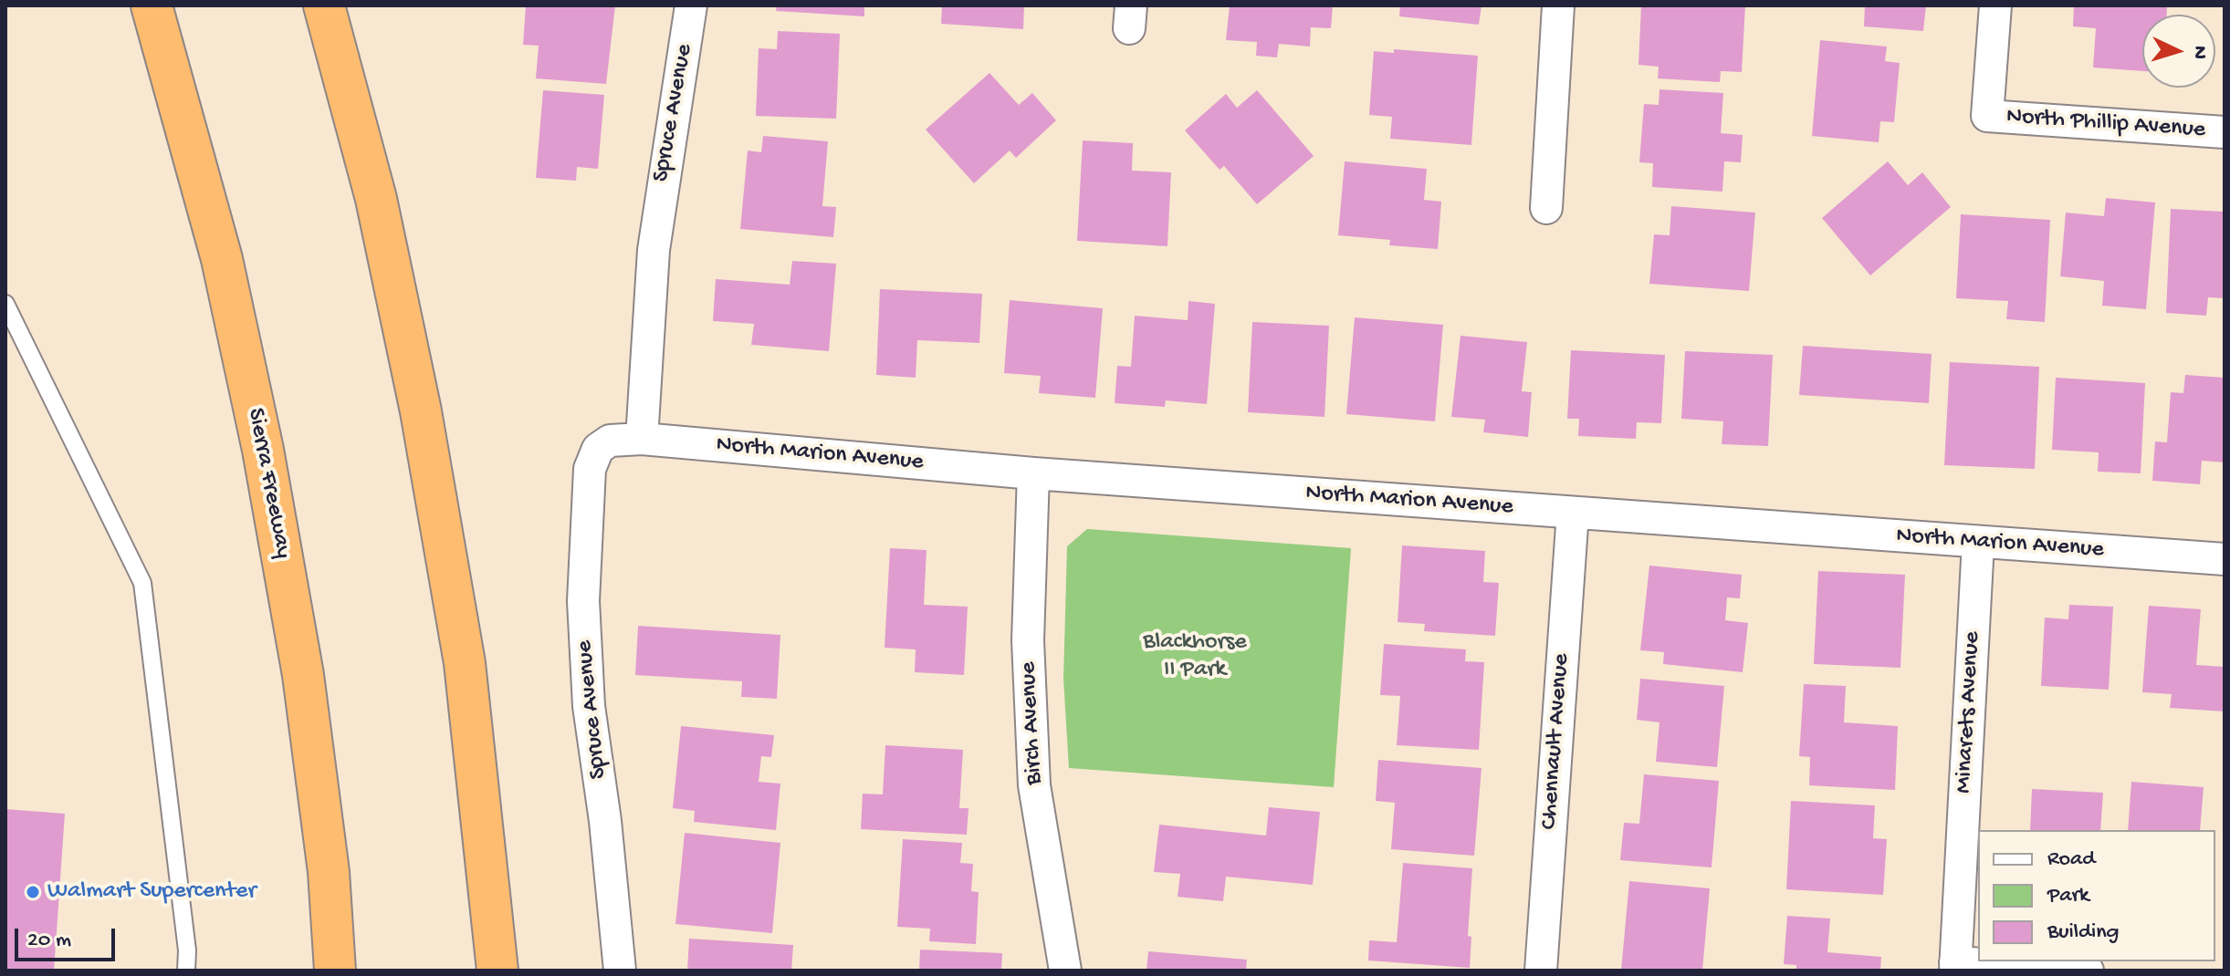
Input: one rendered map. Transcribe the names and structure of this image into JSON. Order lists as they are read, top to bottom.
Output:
{
  "streets": {
    "highway": ["Sierra Freeway"],
    "street": [
      "Spruce Avenue",
      "North Phillip Avenue",
      "North Marion Avenue",
      "Minarets Avenue",
      "Birch Avenue",
      "Chennault Avenue"
    ]
  },
  "crossings": [
    ["Spruce Avenue", "North Marion Avenue"],
    ["North Marion Avenue", "Minarets Avenue"],
    ["North Marion Avenue", "Birch Avenue"],
    ["North Marion Avenue", "Chennault Avenue"]
  ],
  "parks": ["Blackhorse II Park"],
  "places": ["Walmart Supercenter"],
  "legend": ["Road", "Park", "Building"],
  "scale_bar": "20 m",
  "north": "right"
}
